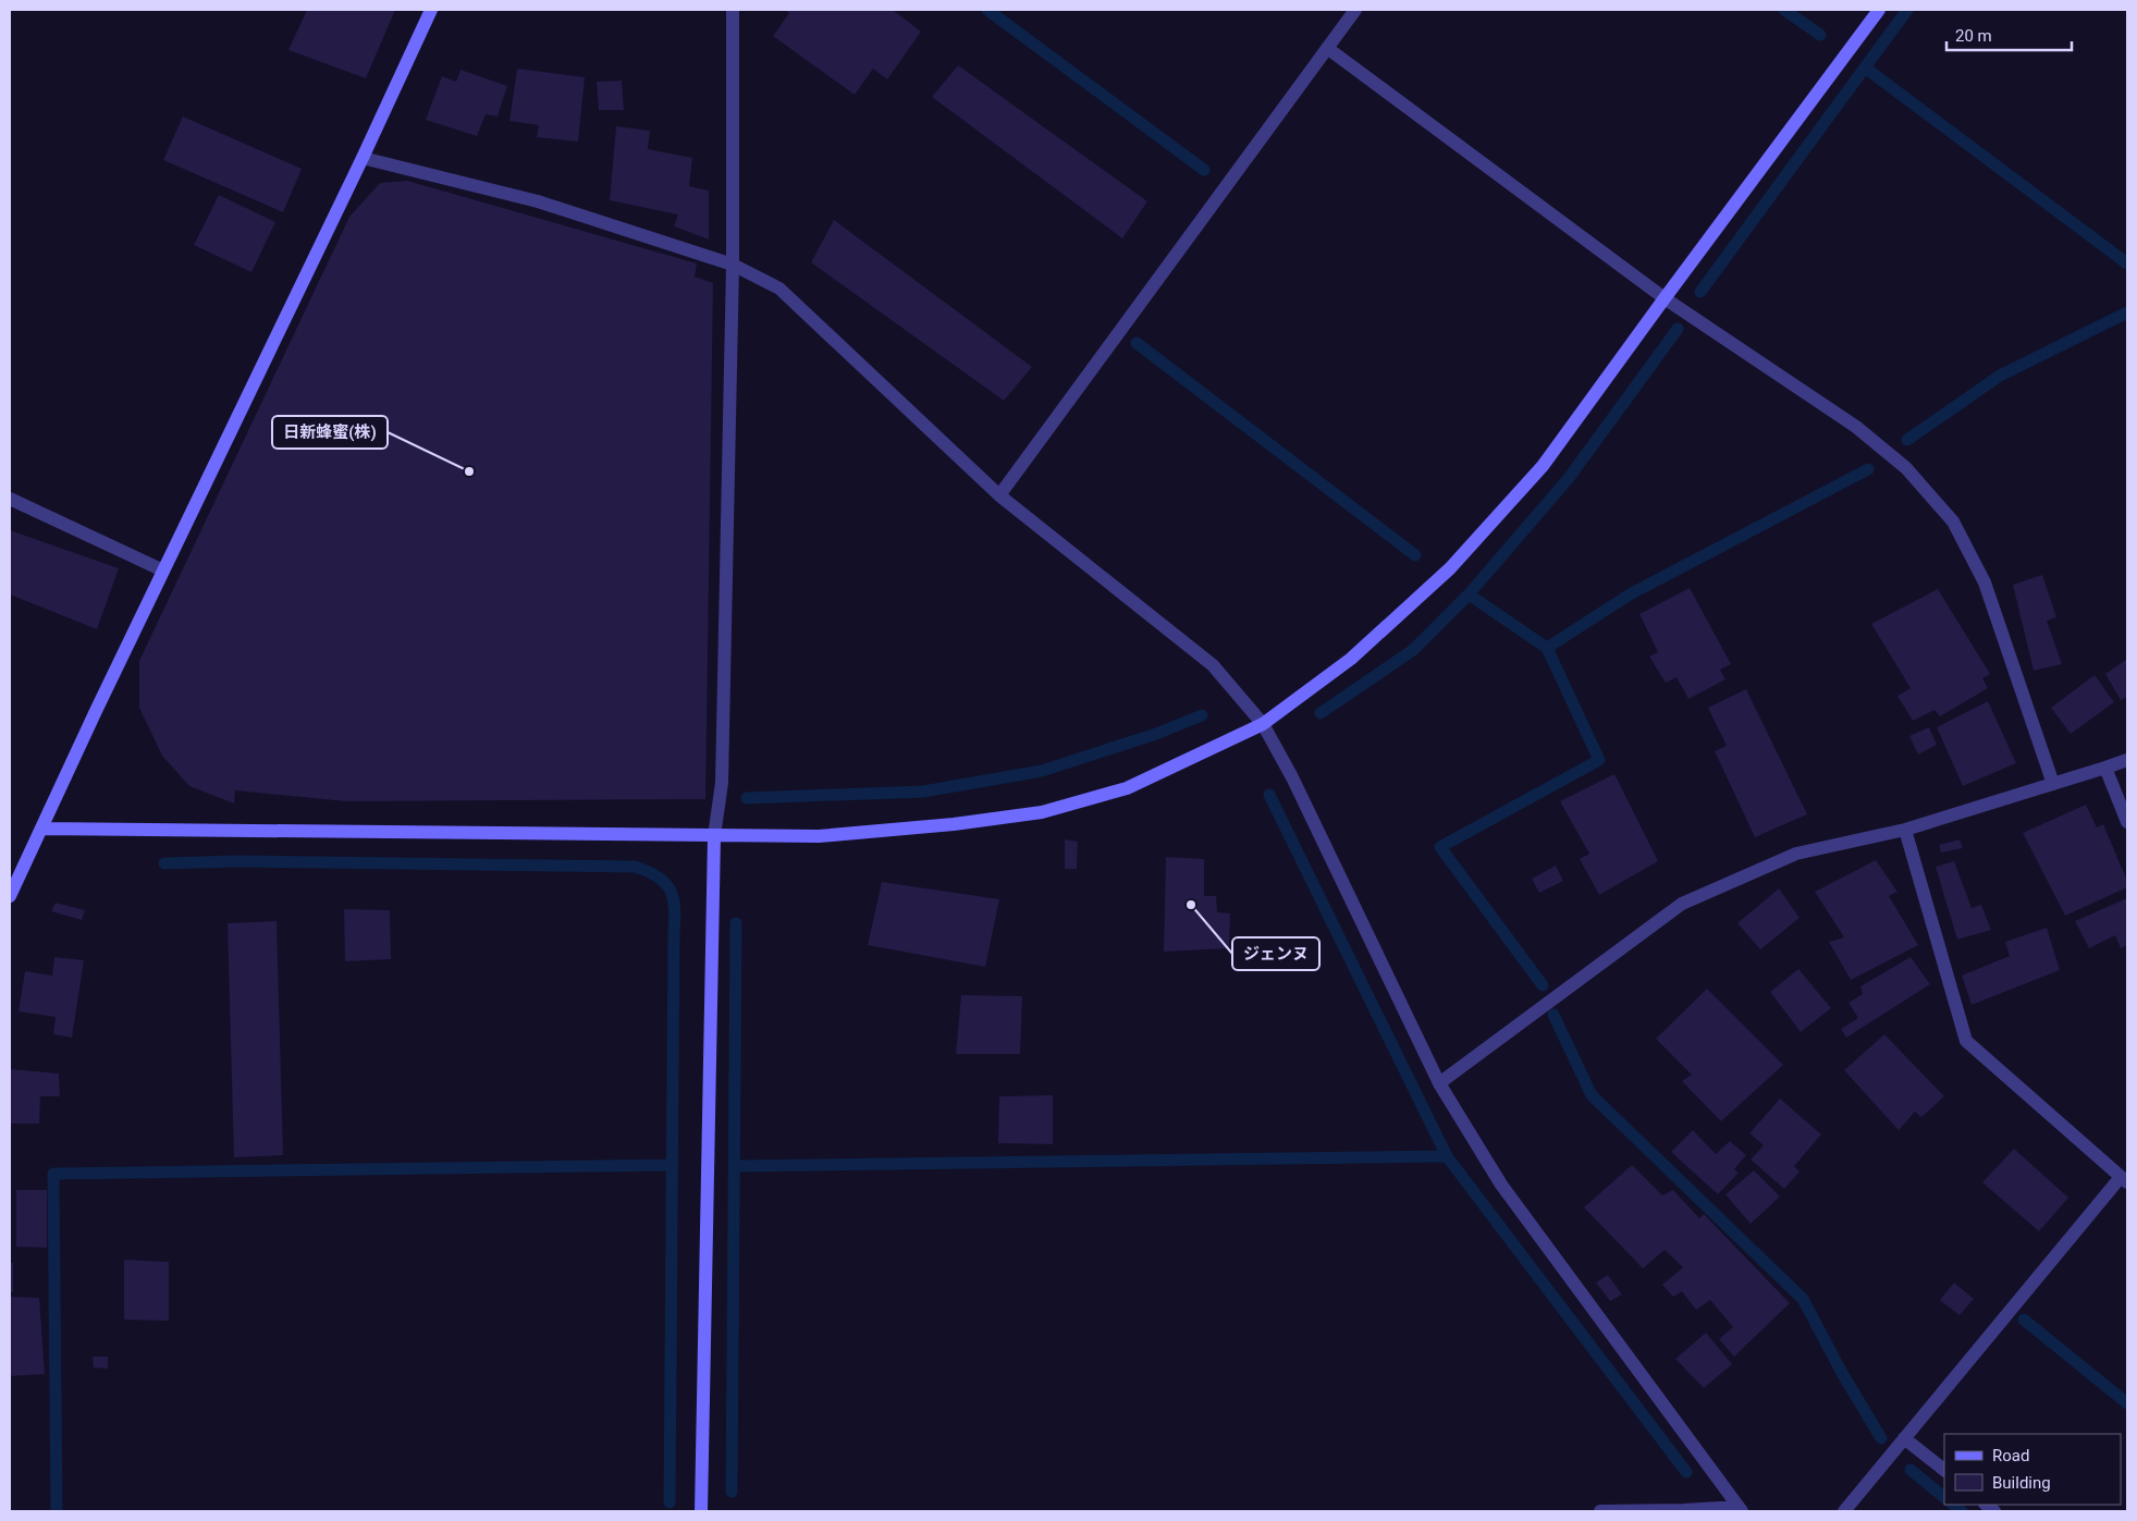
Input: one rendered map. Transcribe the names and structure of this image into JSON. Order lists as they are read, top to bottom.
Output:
{
  "places": ["日新蜂蜜(株)", "ジェンヌ"],
  "legend": ["Road", "Building"],
  "scale_bar": "20 m"
}
